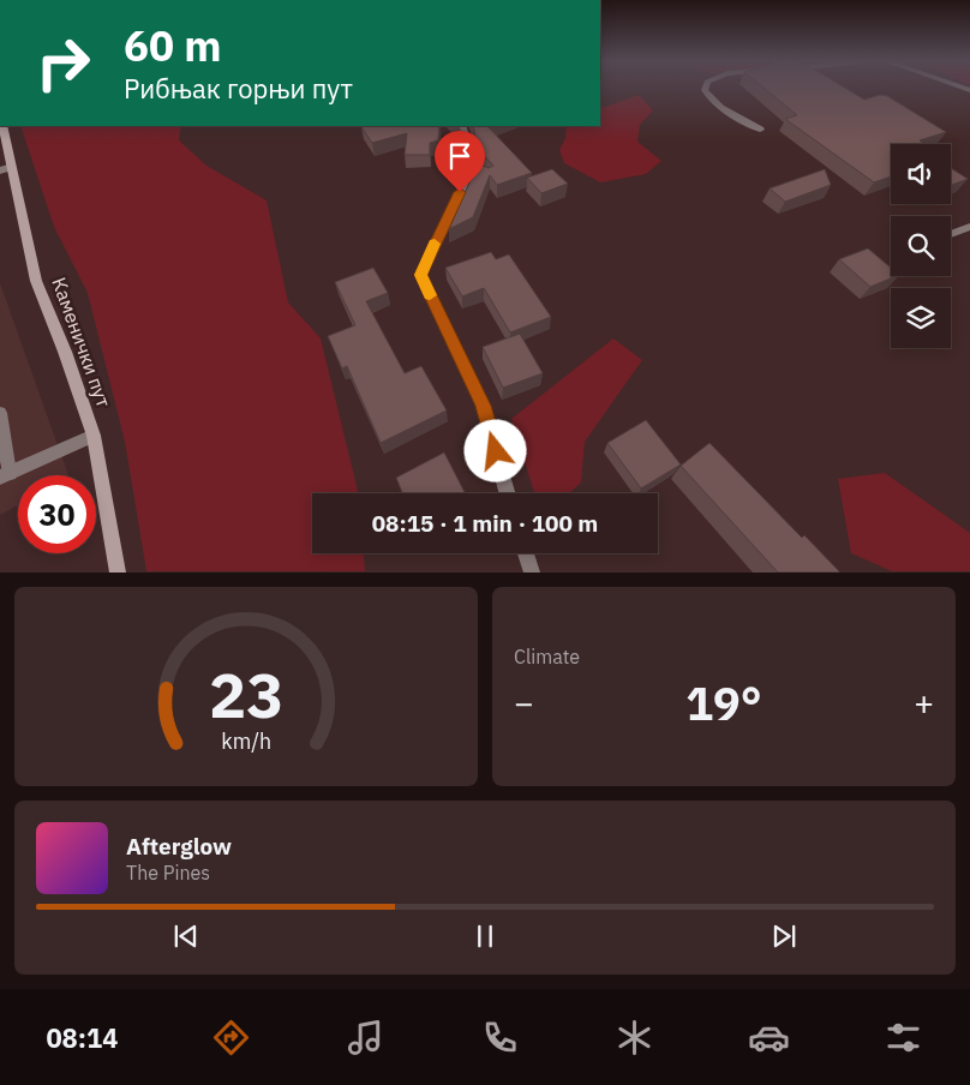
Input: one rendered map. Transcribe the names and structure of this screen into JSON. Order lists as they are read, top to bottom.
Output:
{
  "streets": {
    "main road": ["Каменички пут"]
  },
  "page": {
    "turn": ["60 m", "Рибњак горњи пут"],
    "limit": "30",
    "trip": "08:15 · 1 min · 100 m",
    "tile": "Climate",
    "heat": ["−", "19°", "+"],
    "song": ["Afterglow", "The Pines"],
    "tabs": "08:14",
    "gauge": ["23", "km/h"]
  }
}
